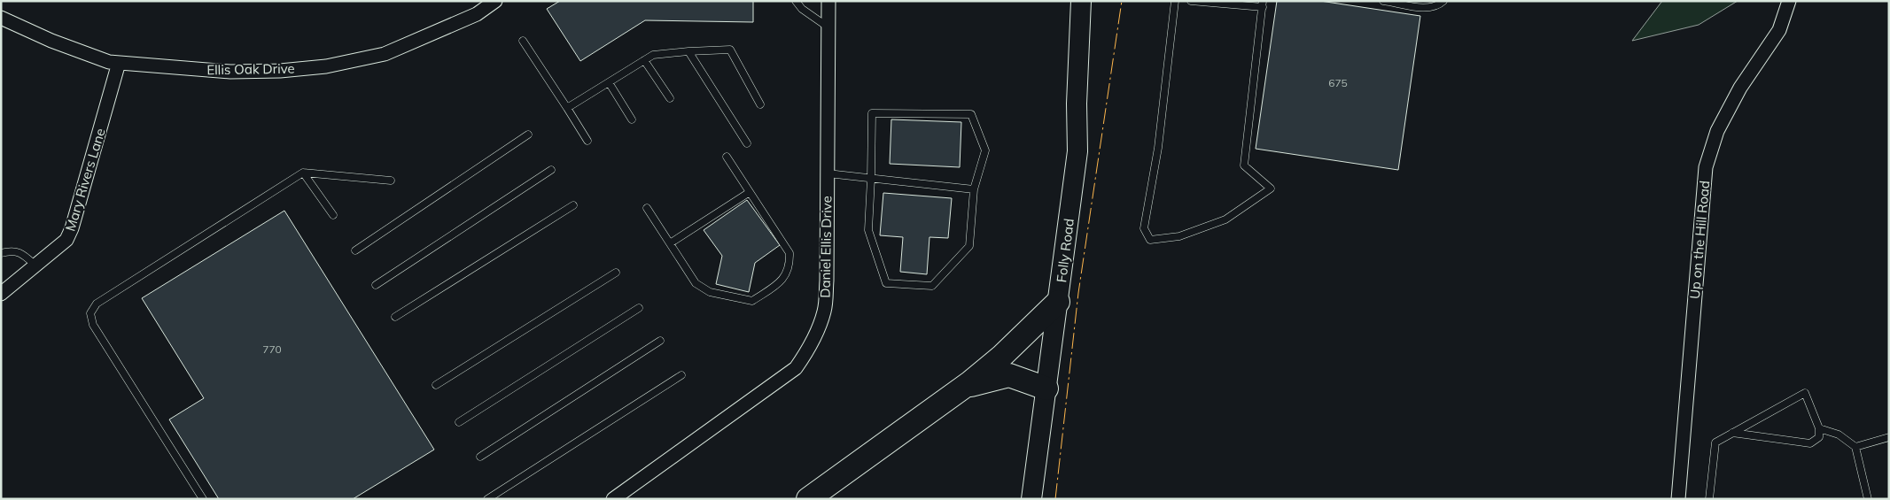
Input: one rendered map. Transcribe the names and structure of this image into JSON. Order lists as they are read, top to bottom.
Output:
{
  "streets": {
    "main road": ["Folly Road"],
    "street": [
      "Ellis Oak Drive",
      "Mary Rivers Lane",
      "Up on the Hill Road",
      "Daniel Ellis Drive"
    ]
  },
  "crossings": [
    ["Ellis Oak Drive", "Mary Rivers Lane"]
  ],
  "house_numbers": ["675", "770"]
}
